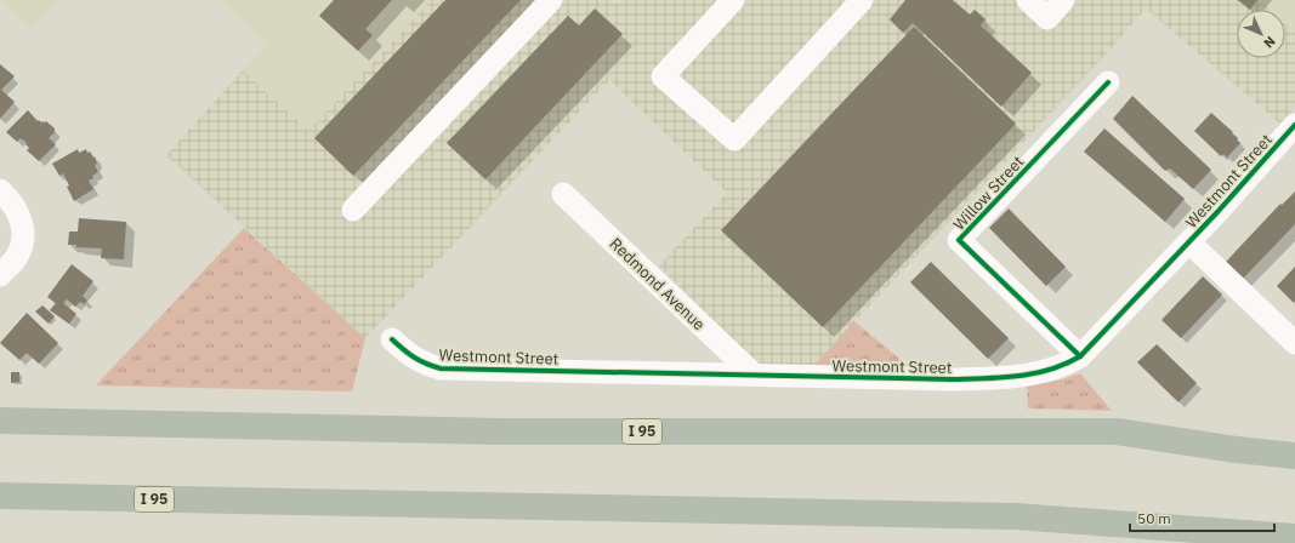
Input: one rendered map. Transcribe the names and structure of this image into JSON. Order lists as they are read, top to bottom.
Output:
{
  "streets": {
    "highway": ["I 95"],
    "street": ["Westmont Street", "Willow Street", "Redmond Avenue"]
  },
  "crossings": [
    ["Westmont Street", "Willow Street"],
    ["Westmont Street", "Redmond Avenue"]
  ],
  "scale_bar": "50 m",
  "north": "bottom right"
}
